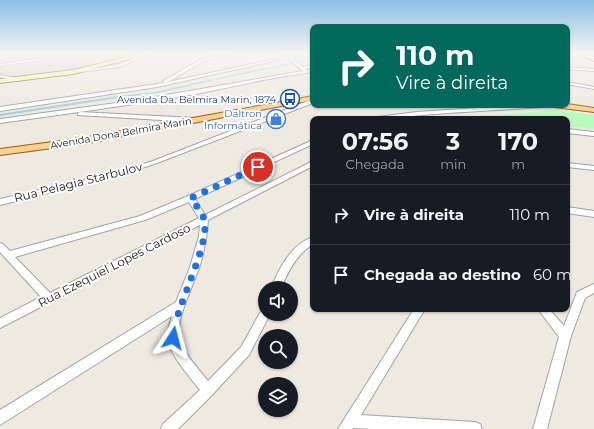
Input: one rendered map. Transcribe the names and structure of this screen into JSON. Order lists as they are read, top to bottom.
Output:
{
  "streets": {
    "main road": ["Avenida Dona Belmira Marin"],
    "street": ["Rua Pelagia Starbulov", "Rua Ezequiel Lopes Cardoso"]
  },
  "places": {
    "bus stop": ["Avenida Da. Belmira Marin, 1874"],
    "shop": ["Daltron Informática"]
  },
  "page": {
    "turn": ["110 m", "Vire à direita"],
    "eta": [
      "07:56",
      "Chegada",
      "3",
      "min",
      "170",
      "m"
    ],
    "list": [
      {
        "name": "Vire à direita",
        "value": "110 m"
      },
      {
        "name": "Chegada ao destino",
        "value": "60 m"
      }
    ]
  }
}
